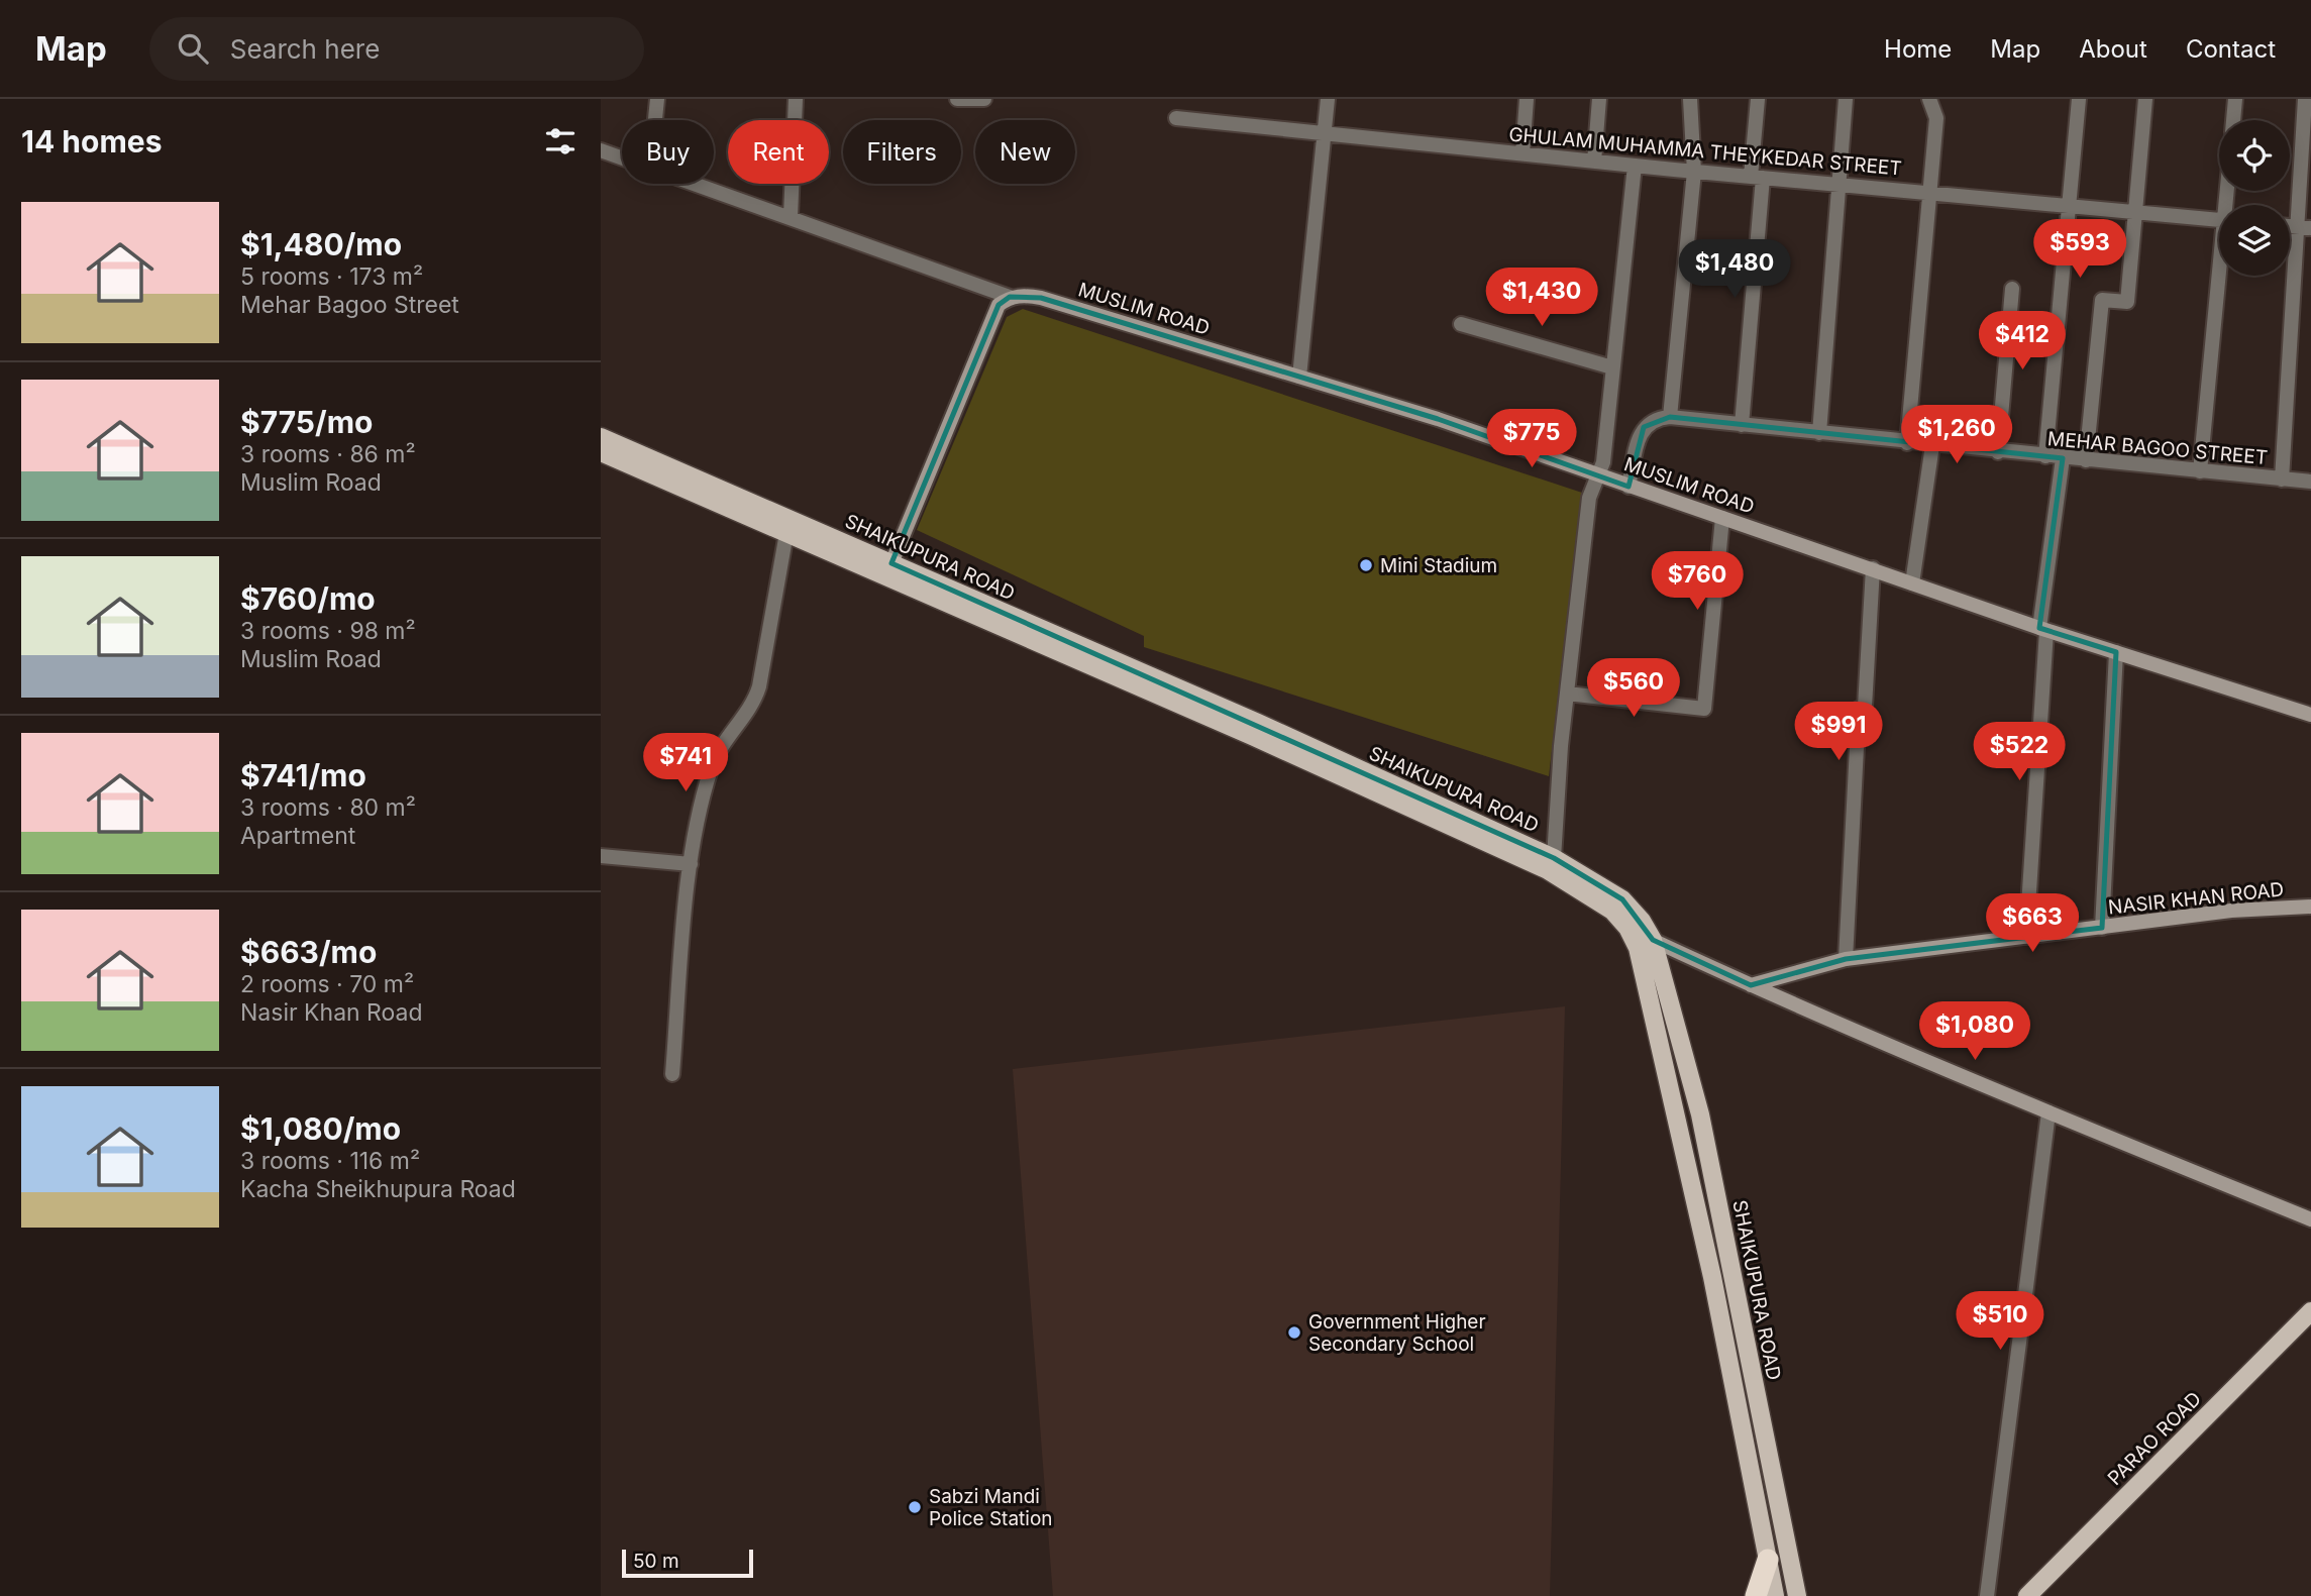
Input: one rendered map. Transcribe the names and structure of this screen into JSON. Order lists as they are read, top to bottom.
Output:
{
  "streets": {
    "main road": ["SHAIKUPURA ROAD", "PARAO ROAD"],
    "street": [
      "GHULAM MUHAMMA THEYKEDAR STREET",
      "MUSLIM ROAD",
      "MEHAR BAGOO STREET",
      "NASIR KHAN ROAD"
    ]
  },
  "places": ["Mini Stadium", "Government Higher Secondary School", "Sabzi Mandi Police Station"],
  "scale_bar": "50 m",
  "page": {
    "header": "Map",
    "search": "Search here",
    "nav": [
      "Home",
      "Map",
      "About",
      "Contact"
    ],
    "heading": "14 homes",
    "chip": [
      "Buy",
      "Rent",
      "Filters",
      "New"
    ],
    "list": [
      {
        "name": "$1,480/mo",
        "note": "5 rooms · 173 m² · Mehar Bagoo Street"
      },
      {
        "name": "$775/mo",
        "note": "3 rooms · 86 m² · Muslim Road"
      },
      {
        "name": "$760/mo",
        "note": "3 rooms · 98 m² · Muslim Road"
      },
      {
        "name": "$741/mo",
        "note": "3 rooms · 80 m² · Apartment"
      },
      {
        "name": "$663/mo",
        "note": "2 rooms · 70 m² · Nasir Khan Road"
      },
      {
        "name": "$1,080/mo",
        "note": "3 rooms · 116 m² · Kacha Sheikhupura Road"
      }
    ],
    "price": [
      "$593",
      "$1,480",
      "$1,430",
      "$412",
      "$1,260",
      "$775",
      "$760",
      "$560",
      "$991",
      "$522",
      "$741",
      "$663",
      "$1,080",
      "$510"
    ],
    "scale": "50 m"
  }
}
